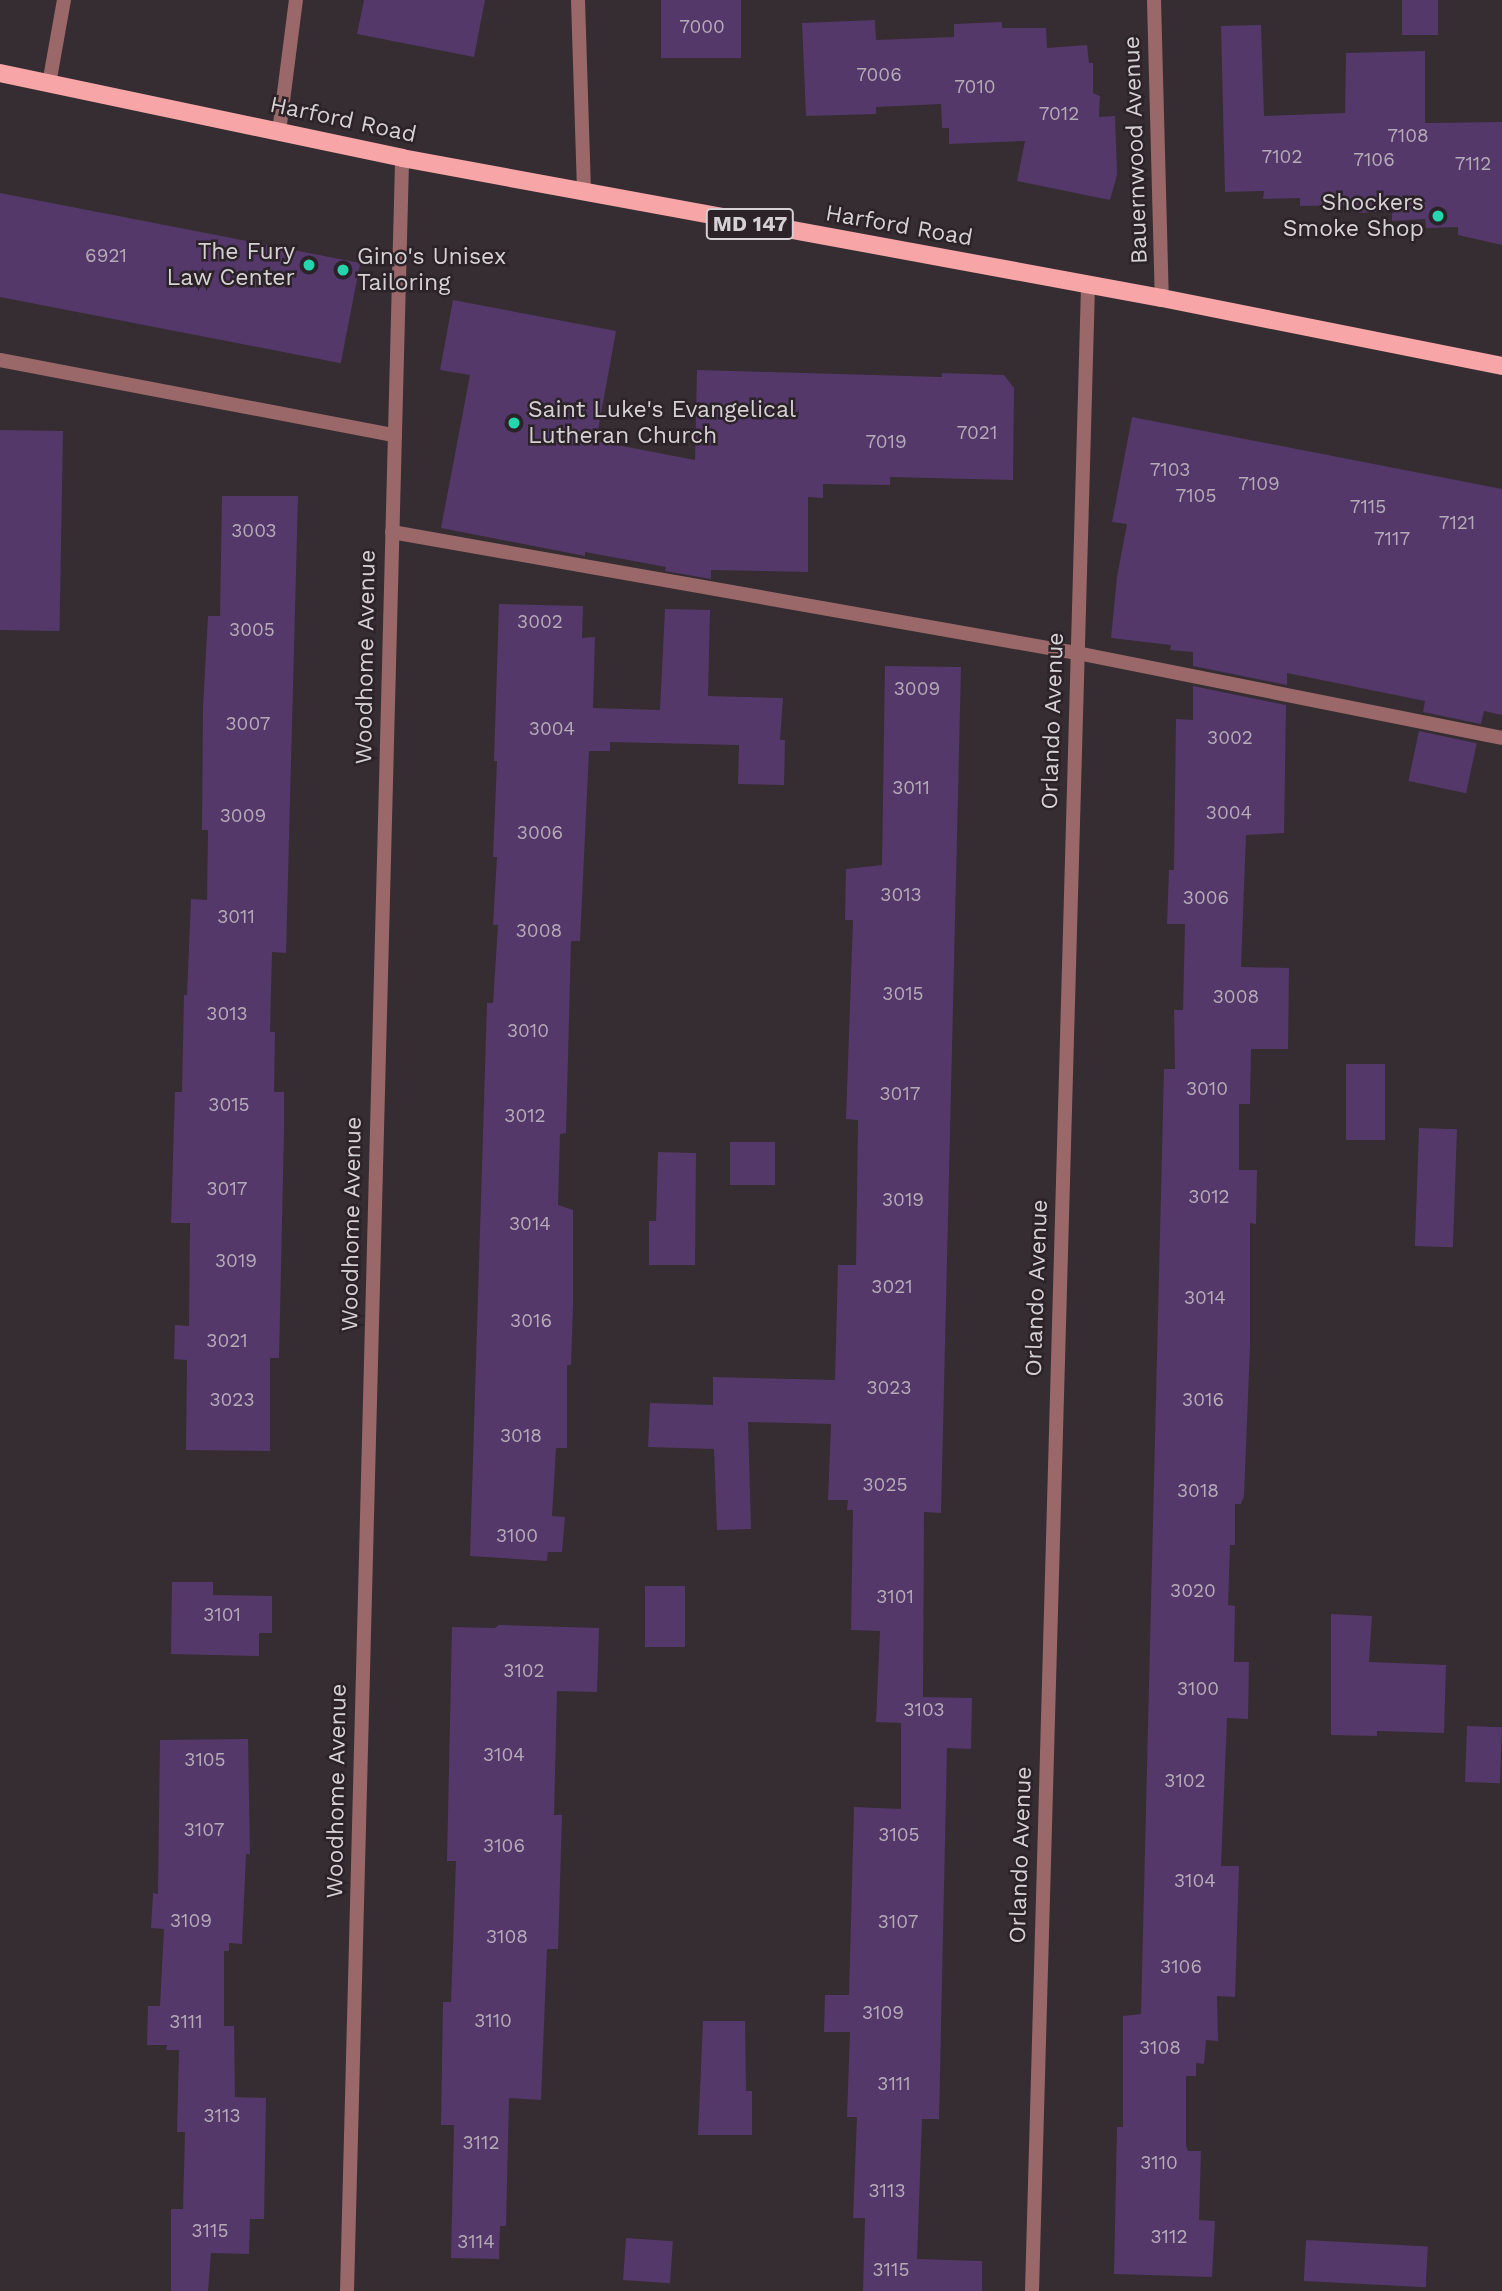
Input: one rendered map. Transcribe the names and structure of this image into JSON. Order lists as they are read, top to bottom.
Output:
{
  "streets": {
    "main road": ["Harford Road", "MD 147"],
    "street": ["Bauernwood Avenue", "Woodhome Avenue", "Orlando Avenue"]
  },
  "crossings": [
    ["Harford Road", "Bauernwood Avenue"],
    ["Harford Road", "Woodhome Avenue"],
    ["Harford Road", "Orlando Avenue"]
  ],
  "places": [
    "Shockers Smoke Shop",
    "The Fury Law Center",
    "Gino's Unisex Tailoring",
    "Saint Luke's Evangelical Lutheran Church"
  ],
  "house_numbers": [
    "7000",
    "7006",
    "7010",
    "7012",
    "7108",
    "7102",
    "7106",
    "7112",
    "6921",
    "7021",
    "7019",
    "7103",
    "7109",
    "7105",
    "7115",
    "7121",
    "3003",
    "7117",
    "3002",
    "3005",
    "3009",
    "3007",
    "3004",
    "3002",
    "3011",
    "3004",
    "3009",
    "3006",
    "3013",
    "3006",
    "3011",
    "3008",
    "3015",
    "3008",
    "3013",
    "3010",
    "3010",
    "3017",
    "3015",
    "3012",
    "3017",
    "3012",
    "3019",
    "3014",
    "3019",
    "3021",
    "3014",
    "3016",
    "3021",
    "3023",
    "3023",
    "3016",
    "3018",
    "3025",
    "3018",
    "3100",
    "3020",
    "3101",
    "3101",
    "3102",
    "3100",
    "3103",
    "3104",
    "3105",
    "3102",
    "3107",
    "3105",
    "3106",
    "3104",
    "3109",
    "3107",
    "3108",
    "3106",
    "3109",
    "3110",
    "3111",
    "3108",
    "3111",
    "3113",
    "3112",
    "3110",
    "3113",
    "3115",
    "3112",
    "3114",
    "3115"
  ]
}
